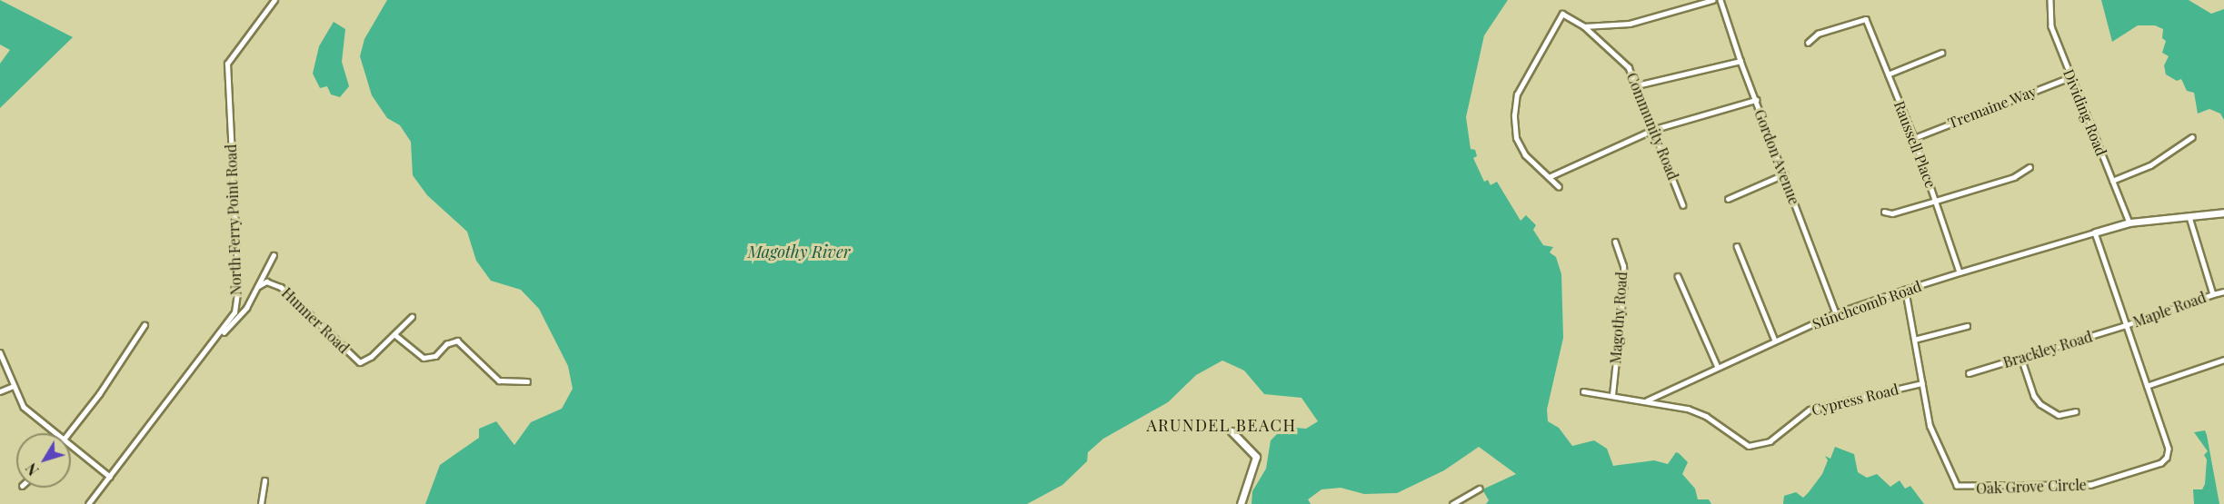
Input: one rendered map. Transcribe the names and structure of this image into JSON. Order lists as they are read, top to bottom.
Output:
{
  "streets": {
    "street": [
      "Tremaine Way",
      "Dividing Road",
      "Community Road",
      "Raussell Place",
      "Gordon Avenue",
      "North Ferry Point Road",
      "Stinchcomb Road",
      "Maple Road",
      "Magothy Road",
      "Hunner Road",
      "Brackley Road",
      "Cypress Road",
      "Oak Grove Circle"
    ]
  },
  "crossings": [
    ["Tremaine Way", "Dividing Road"],
    ["Tremaine Way", "Raussell Place"],
    ["Raussell Place", "Stinchcomb Road"],
    ["Gordon Avenue", "Stinchcomb Road"],
    ["Stinchcomb Road", "Cypress Road"],
    ["Stinchcomb Road", "Oak Grove Circle"],
    ["Maple Road", "Brackley Road"],
    ["Maple Road", "Oak Grove Circle"],
    ["Magothy Road", "Cypress Road"],
    ["Brackley Road", "Oak Grove Circle"],
    ["Cypress Road", "Oak Grove Circle"]
  ],
  "districts": ["ARUNDEL BEACH"],
  "water": ["Magothy River"],
  "north": "bottom left"
}
